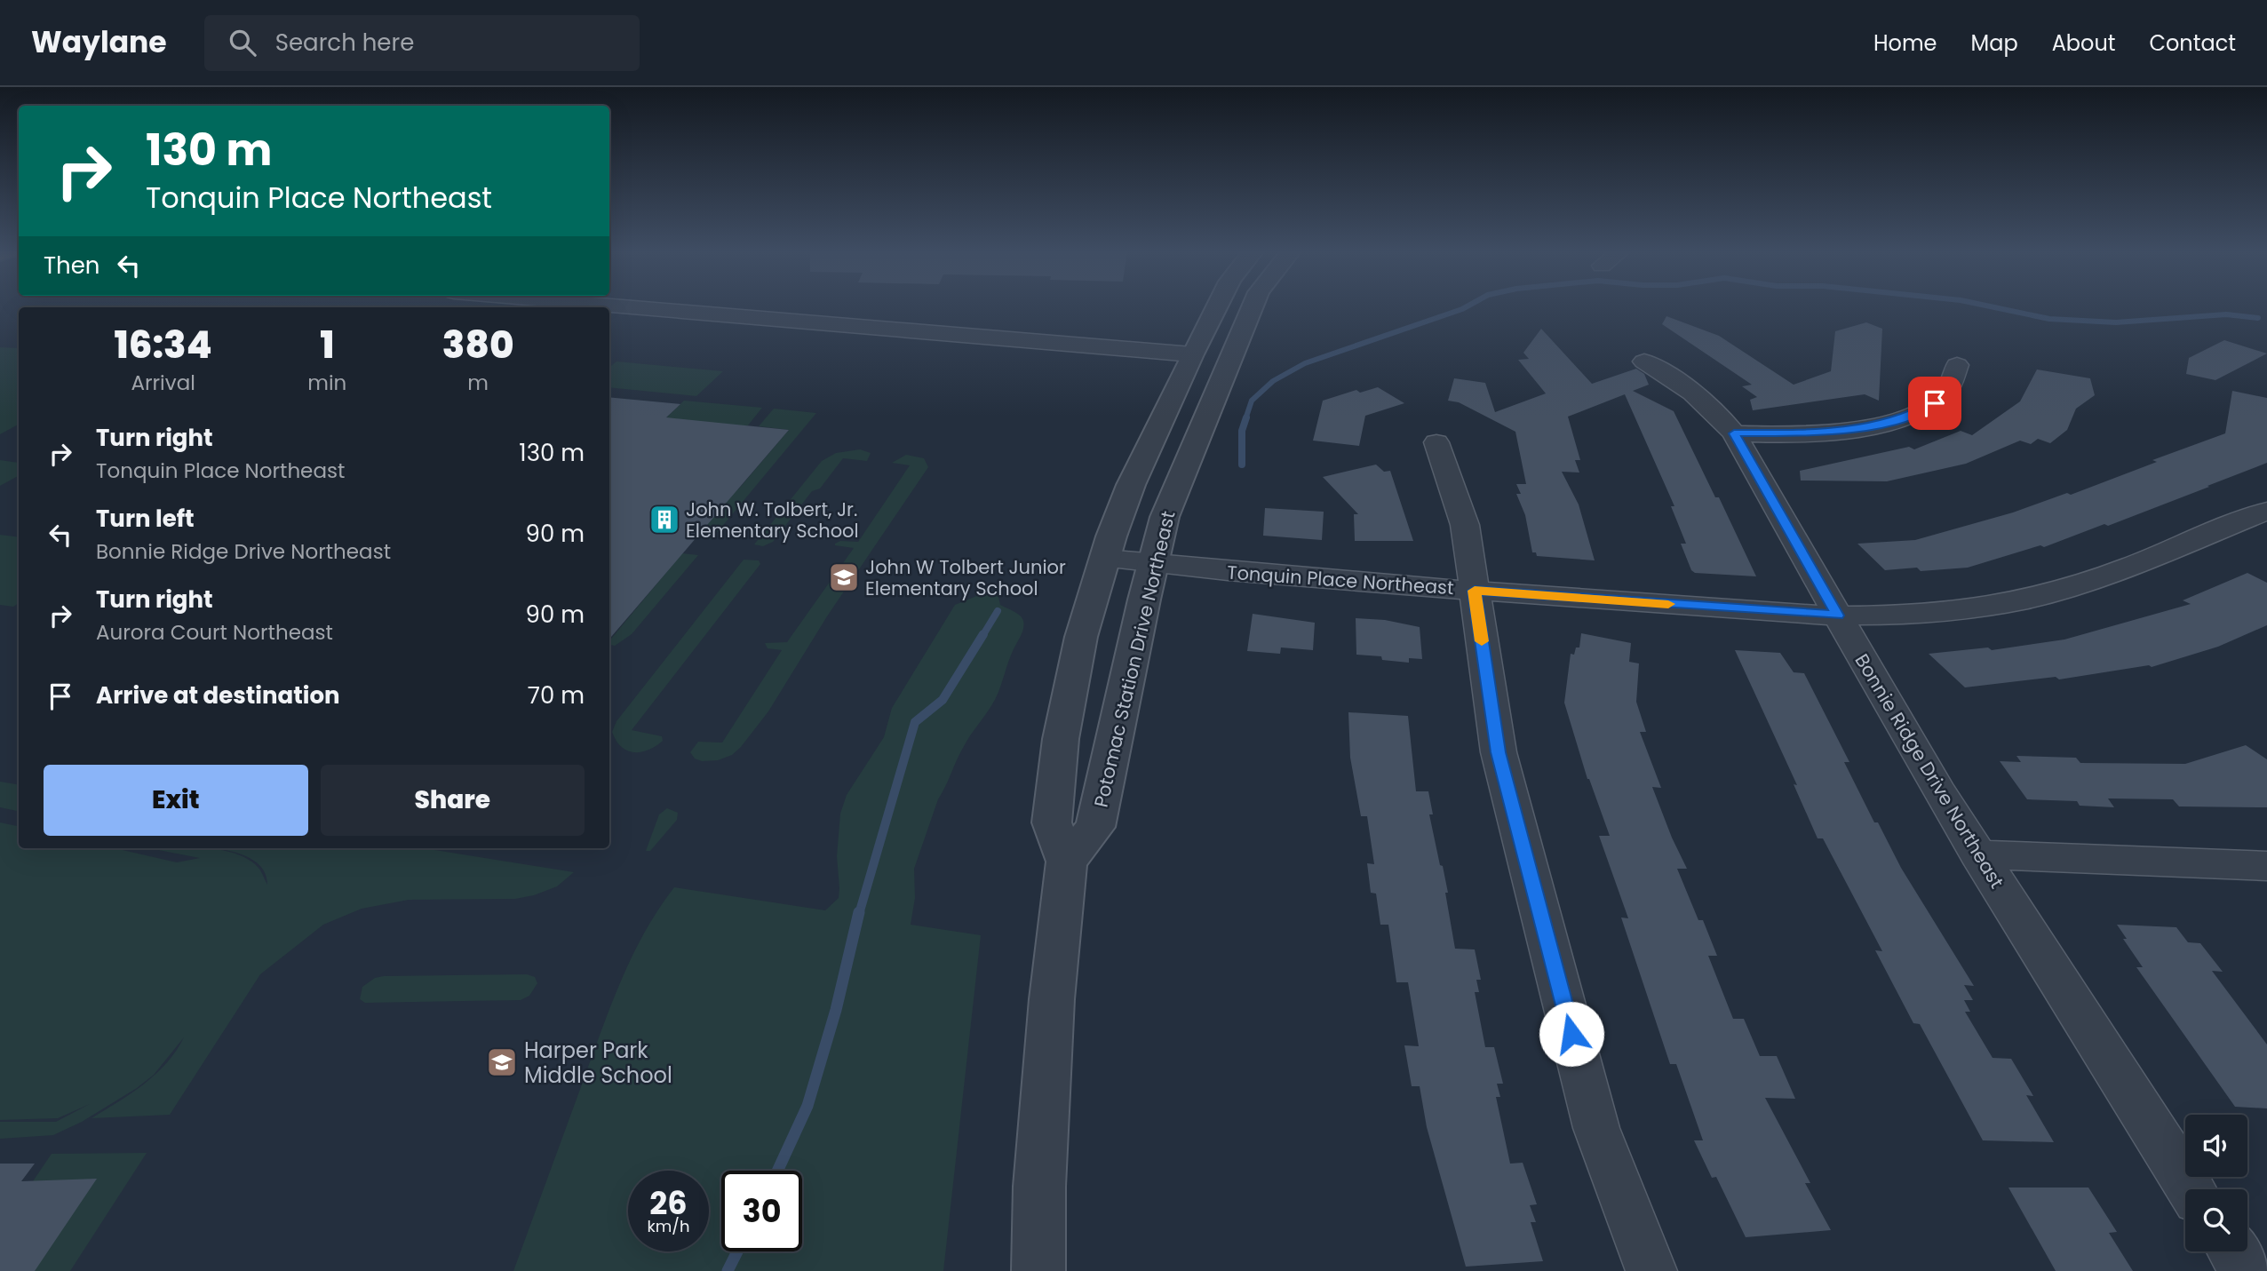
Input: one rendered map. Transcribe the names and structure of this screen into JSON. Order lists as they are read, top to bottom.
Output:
{
  "streets": {
    "street": ["Tonquin Place Northeast", "Potomac Station Drive Northeast", "Bonnie Ridge Drive Northeast"]
  },
  "crossings": [
    ["Tonquin Place Northeast", "Potomac Station Drive Northeast"],
    ["Tonquin Place Northeast", "Bonnie Ridge Drive Northeast"]
  ],
  "places": {
    "building": ["John W. Tolbert, Jr. Elementary School"],
    "school or university": ["John W Tolbert Junior Elementary School", "Harper Park Middle School"]
  },
  "page": {
    "header": "Waylane",
    "search": "Search here",
    "nav": [
      "Home",
      "Map",
      "About",
      "Contact"
    ],
    "turn": ["130 m", "Tonquin Place Northeast"],
    "then": "Then",
    "eta": [
      "16:34",
      "Arrival",
      "1",
      "min",
      "380",
      "m"
    ],
    "list": [
      {
        "name": "Turn right",
        "note": "Tonquin Place Northeast",
        "value": "130 m"
      },
      {
        "name": "Turn left",
        "note": "Bonnie Ridge Drive Northeast",
        "value": "90 m"
      },
      {
        "name": "Turn right",
        "note": "Aurora Court Northeast",
        "value": "90 m"
      },
      {
        "name": "Arrive at destination",
        "value": "70 m"
      }
    ],
    "buttons": ["Exit", "Share"],
    "speed": "26 km/h",
    "limit": "30"
  }
}
